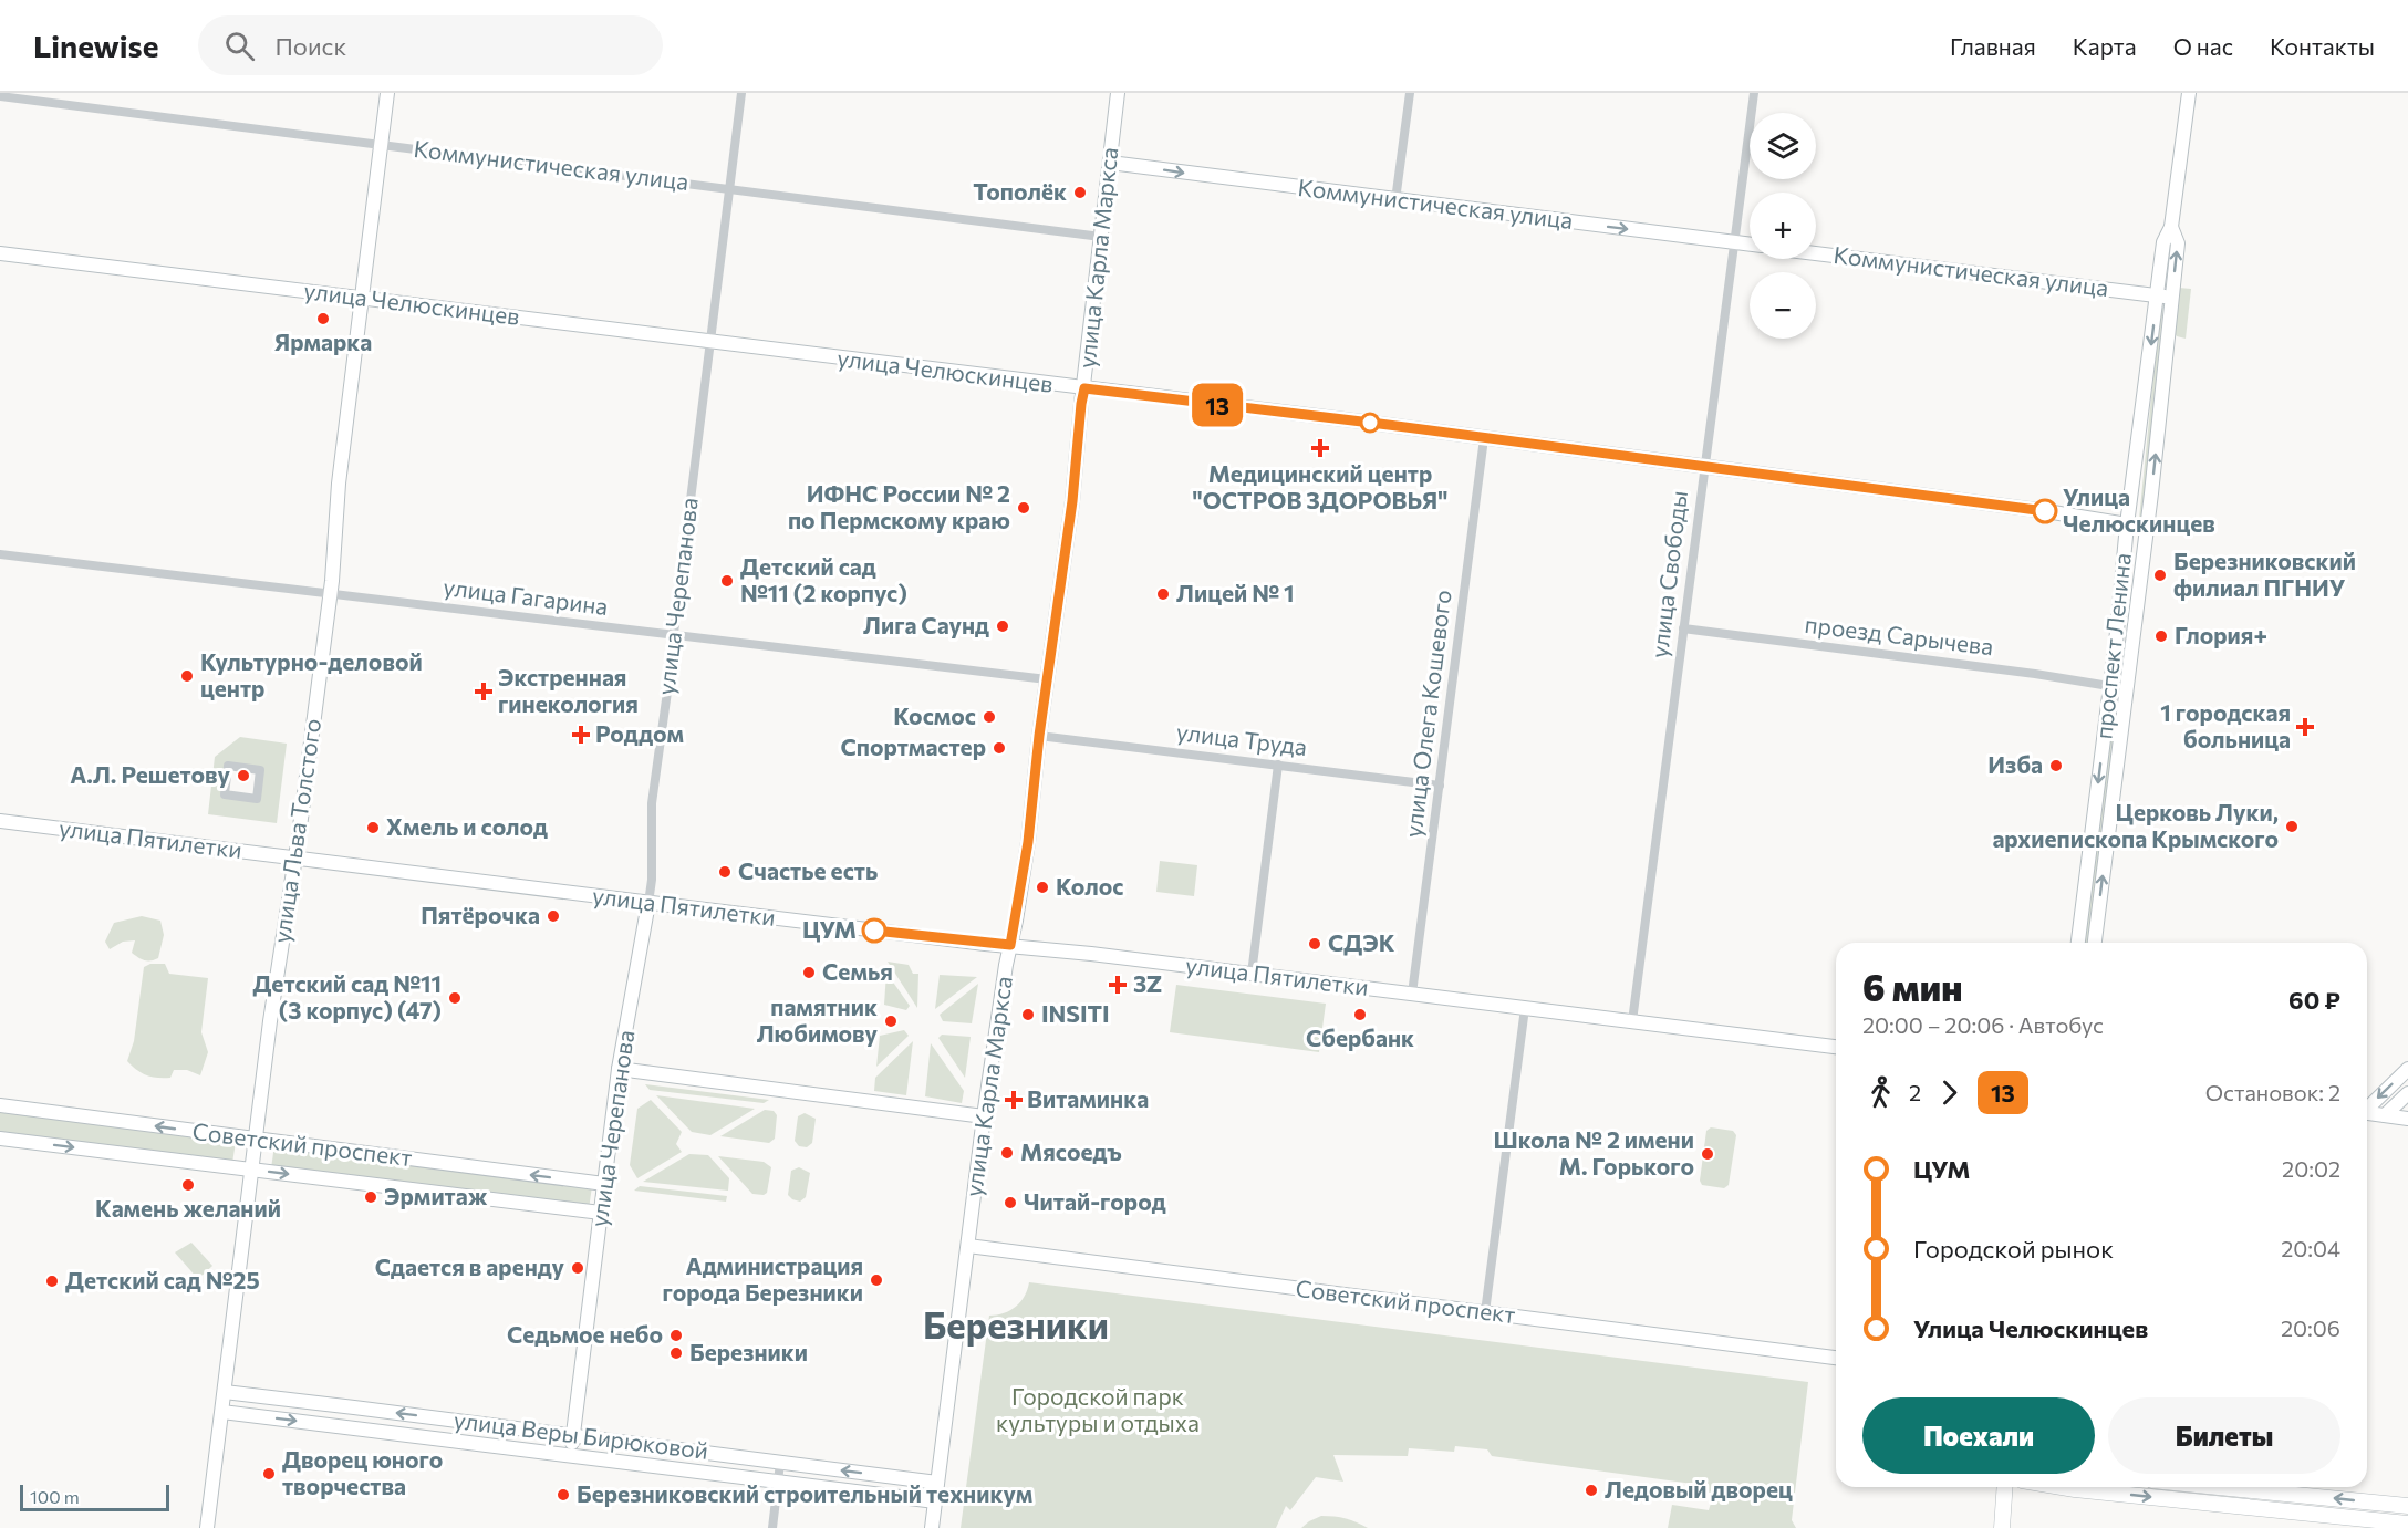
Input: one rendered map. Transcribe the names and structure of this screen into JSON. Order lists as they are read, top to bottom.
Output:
{
  "streets": {
    "street": [
      "Коммунистическая улица",
      "улица Карла Маркса",
      "улица Челюскинцев",
      "улица Свободы",
      "улица Черепанова",
      "улица Гагарина",
      "проезд Сарычева",
      "проспект Ленина",
      "улица Олега Кошевого",
      "улица Труда",
      "улица Льва Толстого",
      "улица Пятилетки",
      "Советский проспект",
      "улица Веры Бирюковой"
    ]
  },
  "crossings": [
    ["Коммунистическая улица", "улица Карла Маркса"],
    ["Коммунистическая улица", "улица Свободы"],
    ["Коммунистическая улица", "улица Черепанова"],
    ["Коммунистическая улица", "проспект Ленина"],
    ["Коммунистическая улица", "улица Льва Толстого"],
    ["улица Карла Маркса", "улица Челюскинцев"],
    ["улица Карла Маркса", "улица Гагарина"],
    ["улица Карла Маркса", "улица Труда"],
    ["улица Карла Маркса", "улица Пятилетки"],
    ["улица Карла Маркса", "Советский проспект"],
    ["улица Карла Маркса", "улица Веры Бирюковой"],
    ["улица Челюскинцев", "улица Свободы"],
    ["улица Челюскинцев", "улица Черепанова"],
    ["улица Челюскинцев", "проспект Ленина"],
    ["улица Челюскинцев", "улица Олега Кошевого"],
    ["улица Челюскинцев", "улица Льва Толстого"],
    ["улица Свободы", "проезд Сарычева"],
    ["улица Свободы", "улица Пятилетки"],
    ["улица Черепанова", "улица Гагарина"],
    ["улица Черепанова", "улица Пятилетки"],
    ["улица Черепанова", "Советский проспект"],
    ["улица Черепанова", "улица Веры Бирюковой"],
    ["улица Гагарина", "улица Льва Толстого"],
    ["проезд Сарычева", "проспект Ленина"],
    ["улица Олега Кошевого", "улица Труда"],
    ["улица Олега Кошевого", "улица Пятилетки"],
    ["улица Льва Толстого", "улица Пятилетки"],
    ["улица Льва Толстого", "Советский проспект"],
    ["улица Льва Толстого", "улица Веры Бирюковой"]
  ],
  "districts": ["Березники"],
  "parks": ["Городской парк культуры и отдыха"],
  "places": {
    "other": [
      "Тополёк",
      "Ярмарка",
      "ИФНС России № 2 по Пермскому краю",
      "Улица Челюскинцев",
      "Березниковский филиал ПГНИУ",
      "Детский сад №11 (2 корпус)",
      "Лицей № 1",
      "Лига Саунд",
      "Глория+",
      "Культурно-деловой центр",
      "Космос",
      "Спортмастер",
      "Изба",
      "А.Л. Решетову",
      "Церковь Луки, архиепископа Крымского",
      "Хмель и солод",
      "Счастье есть",
      "Колос",
      "Пятёрочка",
      "ЦУМ",
      "СДЭК",
      "Семья",
      "Детский сад №11 (3 корпус) (47)",
      "INSITI",
      "Сбербанк",
      "памятник Любимову",
      "Мясоедъ",
      "Школа № 2 имени М. Горького",
      "Камень желаний",
      "Эрмитаж",
      "Читай-город",
      "Сдается в аренду",
      "Администрация города Березники",
      "Детский сад №25",
      "Седьмое небо",
      "Березники",
      "Дворец юного творчества",
      "Ледовый дворец",
      "Березниковский строительный техникум"
    ],
    "health": [
      "Медицинский центр \"ОСТРОВ ЗДОРОВЬЯ\"",
      "Экстренная гинекология",
      "1 городская больница",
      "Роддом",
      "3Z",
      "Витаминка"
    ]
  },
  "lines": ["bus line 13"],
  "scale_bar": "100 m",
  "page": {
    "header": "Linewise",
    "search": "Поиск",
    "nav": [
      "Главная",
      "Карта",
      "О нас",
      "Контакты"
    ],
    "on_map": "13",
    "map_buttons": ["+", "−"],
    "heading": ["6 мин", "20:00 – 20:06 · Автобус", "60 ₽"],
    "legs": ["2", "13", "Остановок: 2"],
    "list": [
      {
        "name": "ЦУМ",
        "value": "20:02"
      },
      {
        "name": "Городской рынок",
        "value": "20:04"
      },
      {
        "name": "Улица Челюскинцев",
        "value": "20:06"
      }
    ],
    "buttons": ["Поехали", "Билеты"],
    "scale": "100 m"
  }
}
